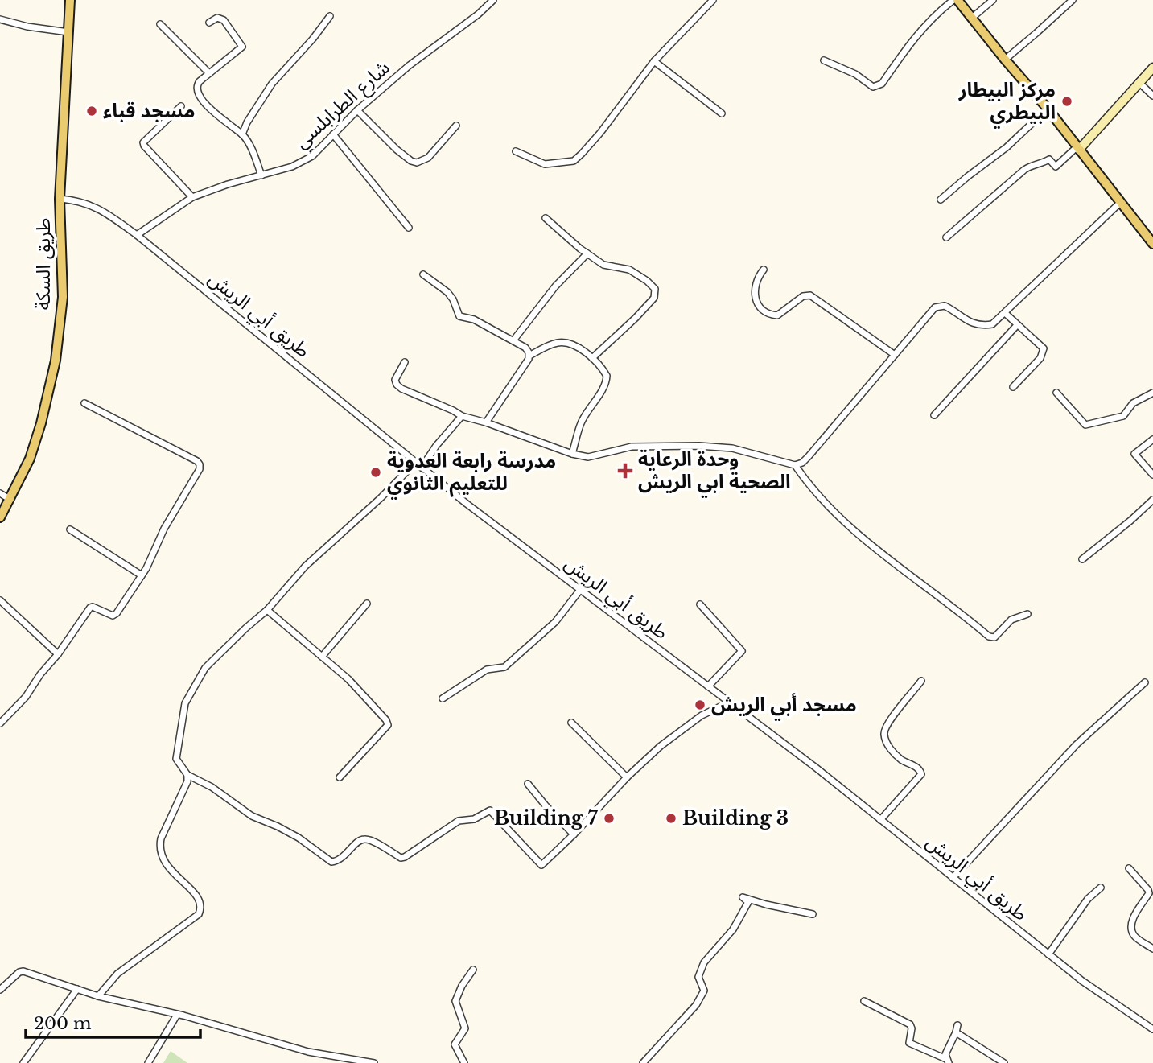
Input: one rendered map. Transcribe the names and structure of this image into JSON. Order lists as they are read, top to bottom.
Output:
{
  "streets": {
    "main road": ["طريق السكة"],
    "street": ["شارع الطرابلسي", "طريق أبي الريش"]
  },
  "crossings": [
    ["شارع الطرابلسي", "طريق أبي الريش"],
    ["طريق السكة", "طريق أبي الريش"]
  ],
  "places": {
    "other": [
      "مركز البيطار البيطري",
      "مسجد قباء",
      "مدرسة رابعة العدوية للتعليم الثانوي",
      "مسجد أبي الريش",
      "Building 7",
      "Building 3"
    ],
    "health": ["وحدة الرعاية الصحية ابي الريش"]
  },
  "scale_bar": "200 m"
}
